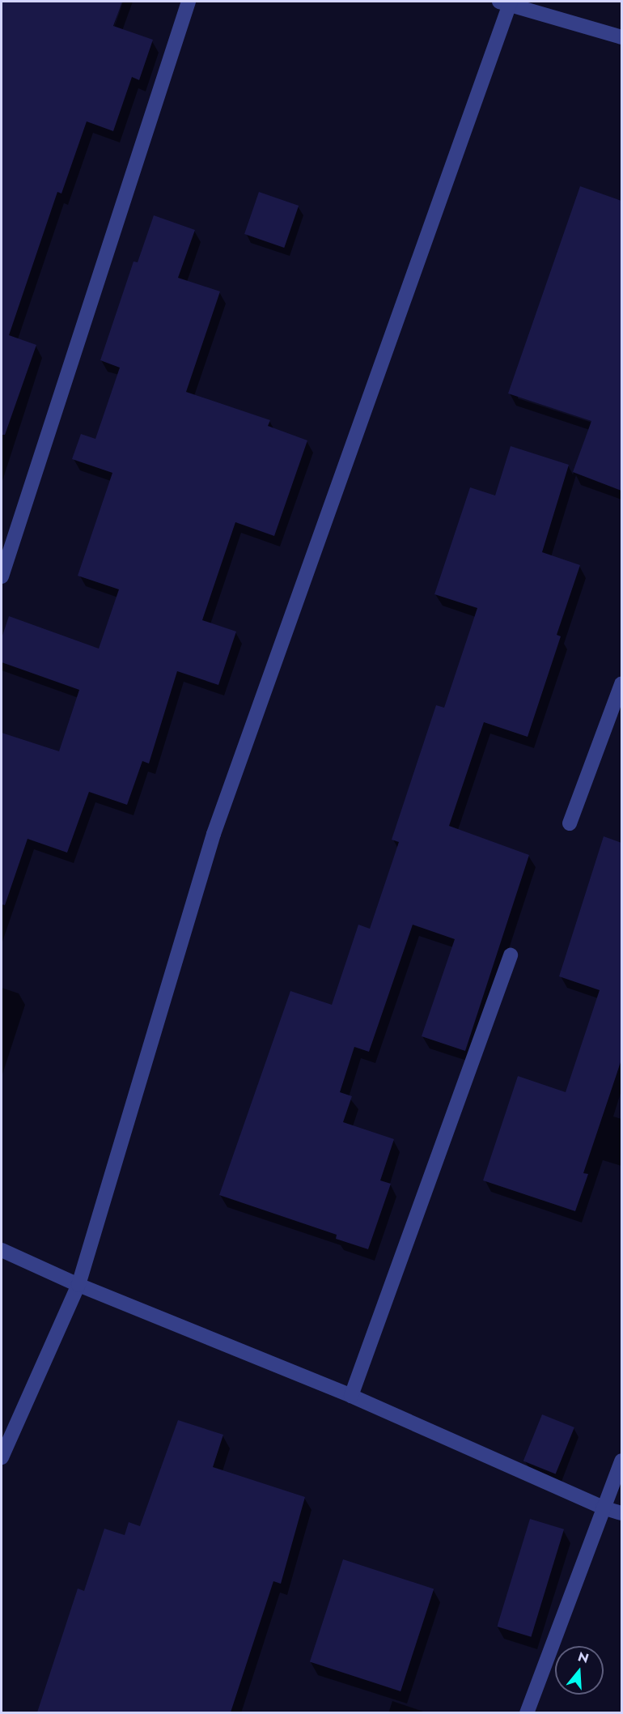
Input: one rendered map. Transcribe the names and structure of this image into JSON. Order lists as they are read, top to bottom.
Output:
{
  "north": "top"
}
